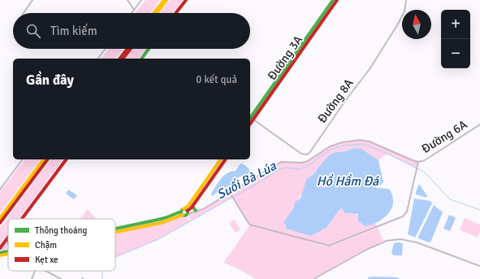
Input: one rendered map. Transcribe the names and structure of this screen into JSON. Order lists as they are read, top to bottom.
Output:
{
  "streets": {
    "main road": ["Đường 3A"],
    "street": ["Đường 8A", "Đường 6A"]
  },
  "crossings": [
    ["Đường 3A", "Đường 8A"]
  ],
  "water": ["Suối Bà Lúa", "Hồ Hầm Đá"],
  "legend": ["Thông thoáng", "Chậm", "Kẹt xe"],
  "north": "top",
  "page": {
    "map_buttons": ["+", "−"],
    "search": "Tìm kiếm",
    "heading": ["Gần đây", "0 kết quả"]
  }
}
